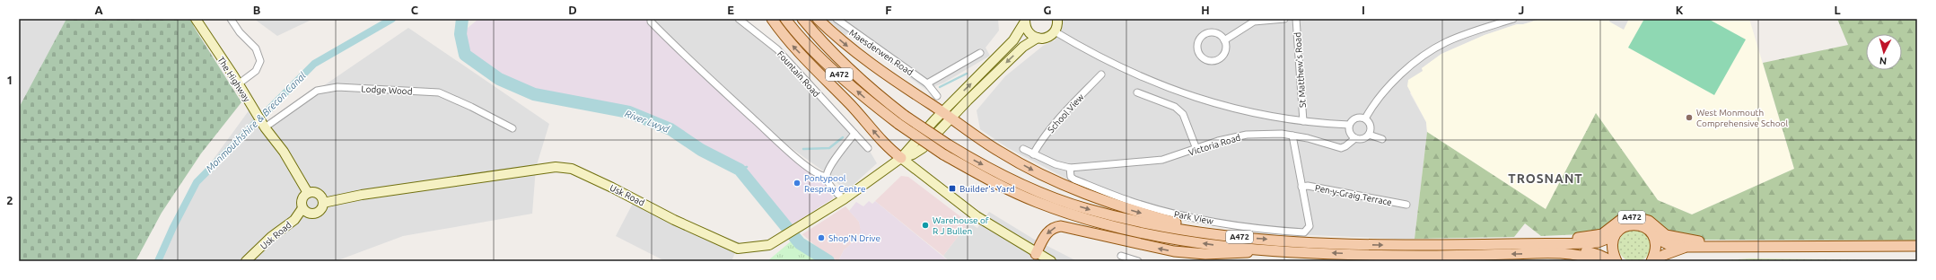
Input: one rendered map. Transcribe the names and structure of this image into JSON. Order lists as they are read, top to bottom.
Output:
{
  "streets": {
    "main road": ["A472"],
    "street": [
      "Maesderwen Road",
      "St Matthew's Road",
      "Fountain Road",
      "The Highway",
      "Lodge Wood",
      "School View",
      "Victoria Road",
      "Usk Road",
      "Pen-y-Graig Terrace",
      "Park View"
    ]
  },
  "crossings": [
    ["The Highway", "Lodge Wood"],
    ["The Highway", "Usk Road"],
    ["Victoria Road", "Park View"],
    ["Pen-y-Graig Terrace", "Park View"]
  ],
  "districts": ["TROSNANT"],
  "water": ["River Lwyd", "Monmouthshire & Brecon Canal"],
  "places": {
    "other": [
      "West Monmouth Comprehensive School",
      "Pontypool Respray Centre",
      "Warehouse of R J Bullen",
      "Shop'N Drive"
    ],
    "transit": ["Builder's Yard"]
  },
  "north": "bottom",
  "grid": {
    "columns": [
      "A",
      "B",
      "C",
      "D",
      "E",
      "F",
      "G",
      "H",
      "I",
      "J",
      "K",
      "L"
    ],
    "rows": ["1", "2"]
  }
}
